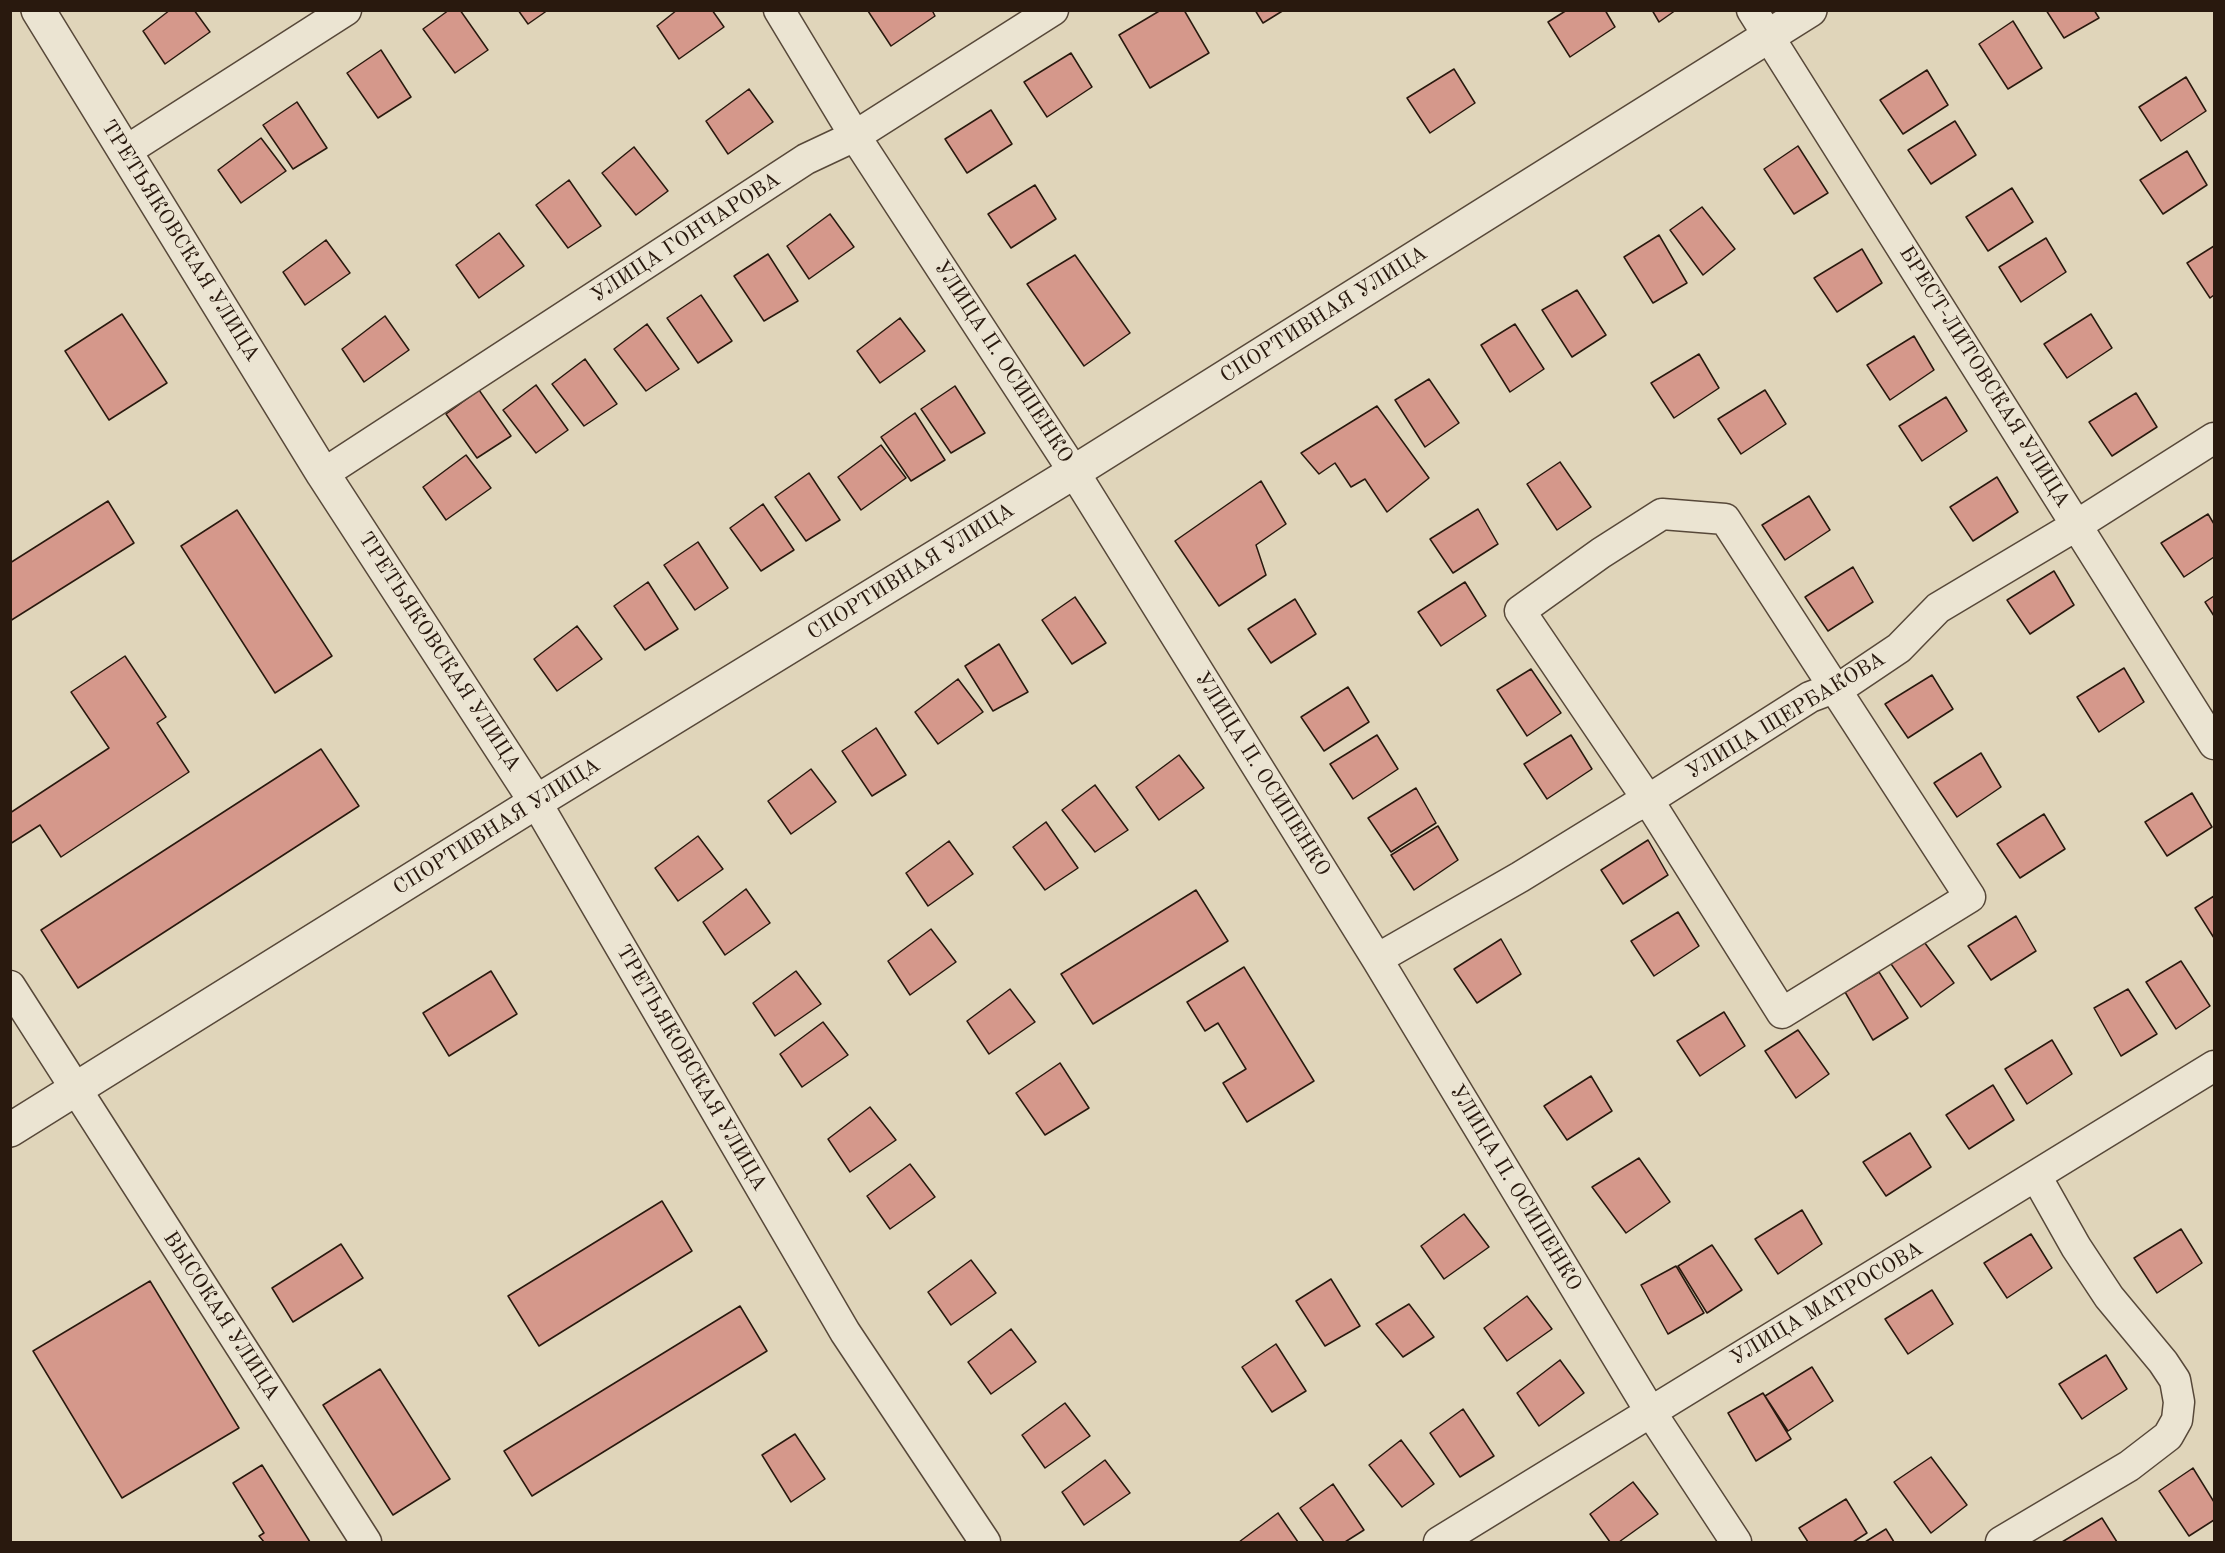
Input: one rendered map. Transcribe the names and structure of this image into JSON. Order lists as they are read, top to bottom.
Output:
{
  "streets": {
    "street": [
      "УЛИЦА ГОНЧАРОВА",
      "ТРЕТЬЯКОВСКАЯ УЛИЦА",
      "СПОРТИВНАЯ УЛИЦА",
      "УЛИЦА П. ОСИПЕНКО",
      "БРЕСТ-ЛИТОВСКАЯ УЛИЦА",
      "УЛИЦА ЩЕРБАКОВА",
      "УЛИЦА МАТРОСОВА",
      "ВЫСОКАЯ УЛИЦА"
    ]
  },
  "crossings": [
    ["УЛИЦА ГОНЧАРОВА", "ТРЕТЬЯКОВСКАЯ УЛИЦА"],
    ["УЛИЦА ГОНЧАРОВА", "УЛИЦА П. ОСИПЕНКО"],
    ["ТРЕТЬЯКОВСКАЯ УЛИЦА", "СПОРТИВНАЯ УЛИЦА"],
    ["СПОРТИВНАЯ УЛИЦА", "УЛИЦА П. ОСИПЕНКО"],
    ["СПОРТИВНАЯ УЛИЦА", "БРЕСТ-ЛИТОВСКАЯ УЛИЦА"],
    ["СПОРТИВНАЯ УЛИЦА", "ВЫСОКАЯ УЛИЦА"],
    ["УЛИЦА П. ОСИПЕНКО", "УЛИЦА ЩЕРБАКОВА"],
    ["УЛИЦА П. ОСИПЕНКО", "УЛИЦА МАТРОСОВА"],
    ["БРЕСТ-ЛИТОВСКАЯ УЛИЦА", "УЛИЦА ЩЕРБАКОВА"]
  ]
}
